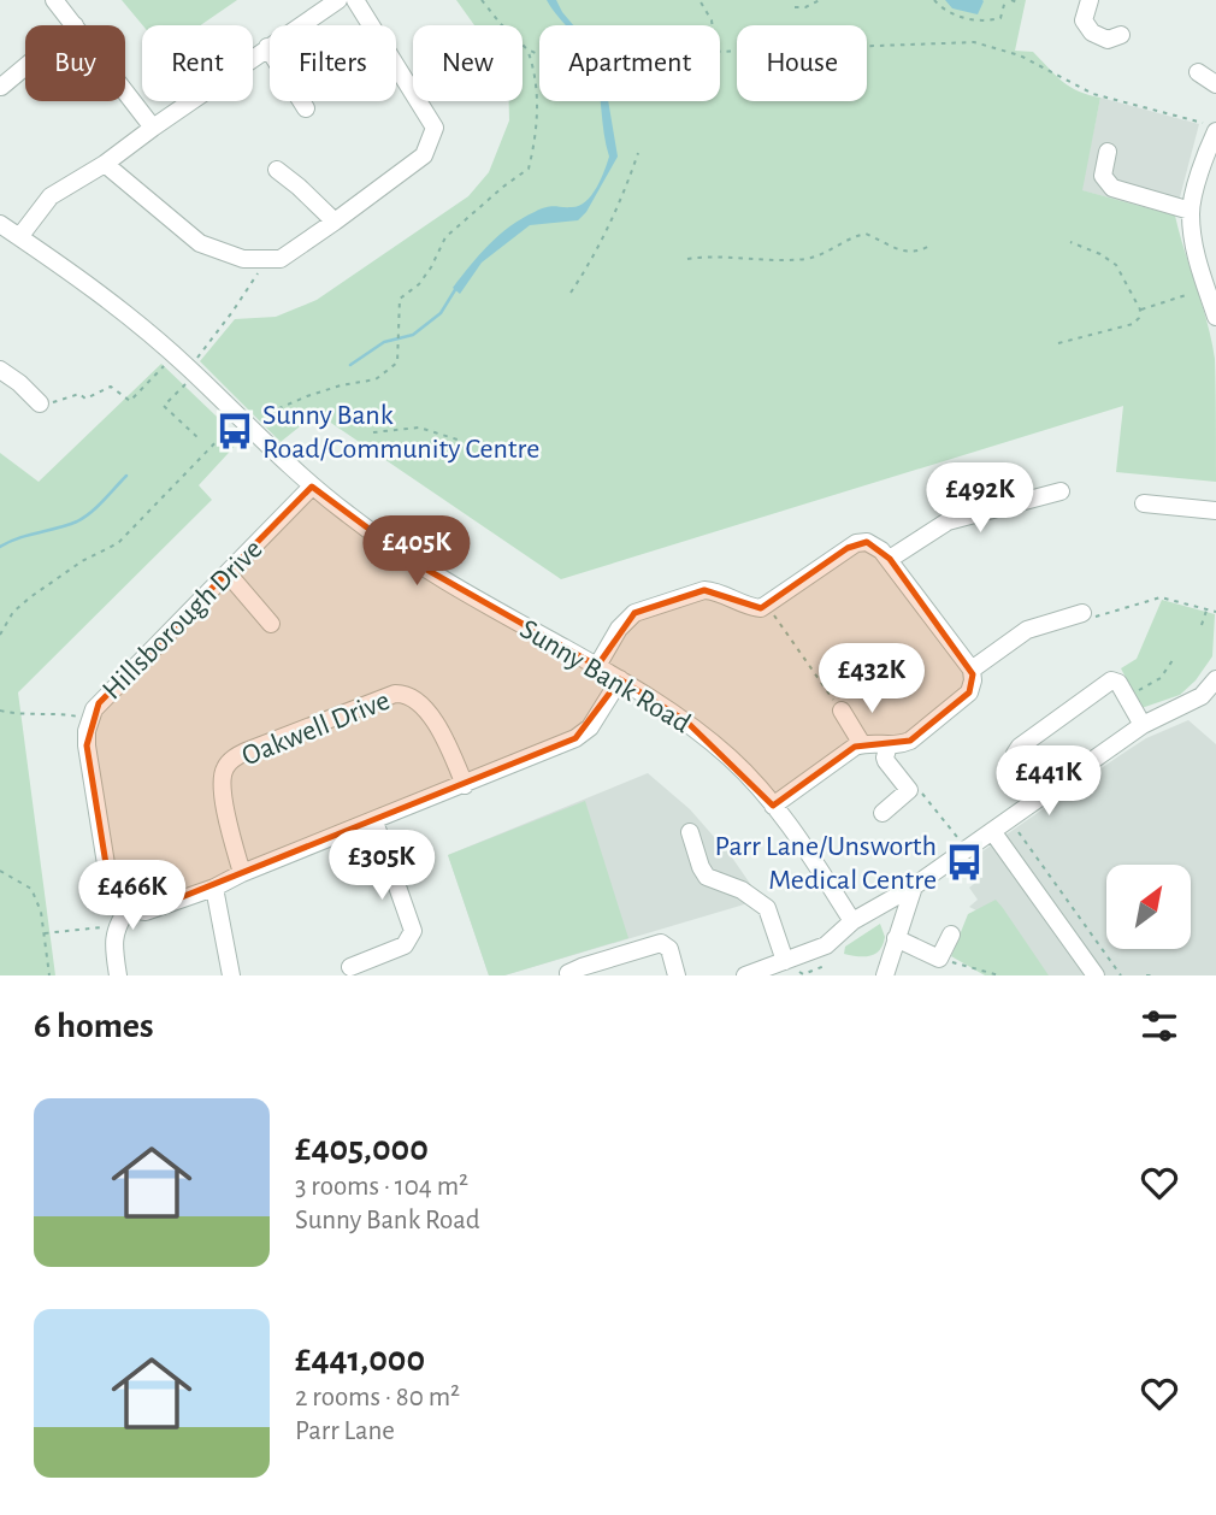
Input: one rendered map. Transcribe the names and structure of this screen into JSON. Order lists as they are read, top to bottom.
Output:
{
  "streets": {
    "street": ["Hillsborough Drive", "Sunny Bank Road", "Oakwell Drive"]
  },
  "crossings": [
    ["Hillsborough Drive", "Sunny Bank Road"]
  ],
  "places": {
    "bus stop": ["Sunny Bank Road/Community Centre", "Parr Lane/Unsworth Medical Centre"]
  },
  "north": "top right",
  "page": {
    "chip": [
      "Buy",
      "Rent",
      "Filters",
      "New",
      "Apartment",
      "House"
    ],
    "price": [
      "£492K",
      "£405K",
      "£432K",
      "£441K",
      "£305K",
      "£466K"
    ],
    "heading": "6 homes",
    "list": [
      {
        "name": "£405,000",
        "note": "3 rooms · 104 m² · Sunny Bank Road"
      },
      {
        "name": "£441,000",
        "note": "2 rooms · 80 m² · Parr Lane"
      }
    ]
  }
}
